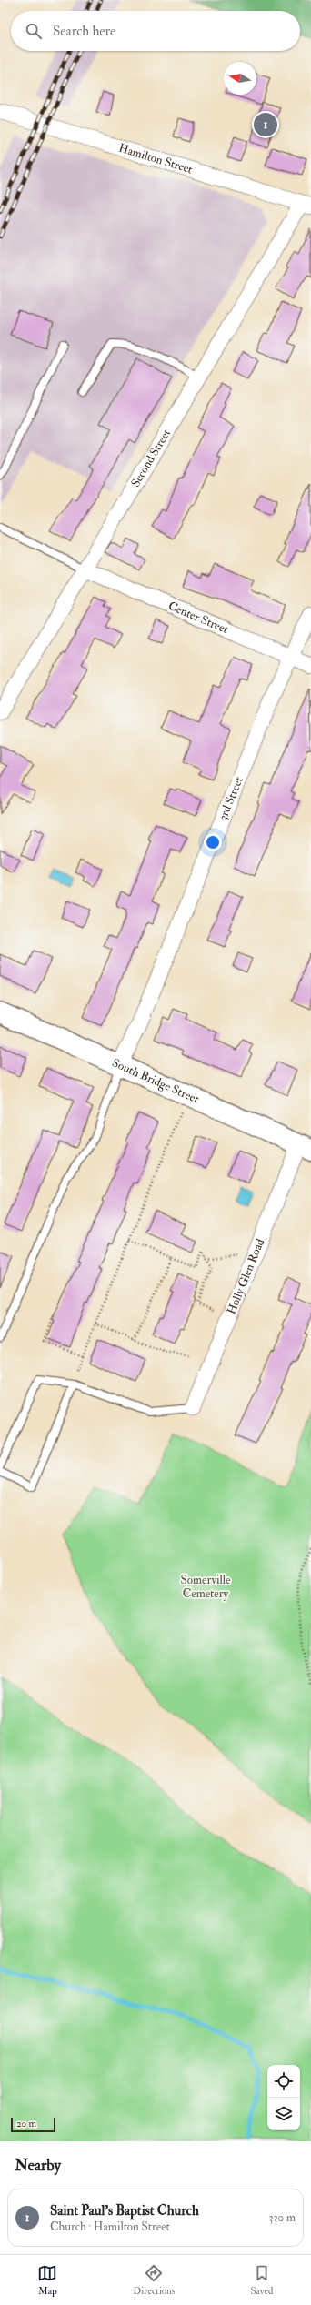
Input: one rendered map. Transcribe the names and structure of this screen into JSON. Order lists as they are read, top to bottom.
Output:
{
  "streets": {
    "street": [
      "Hamilton Street",
      "Second Street",
      "Center Street",
      "3rd Street",
      "South Bridge Street",
      "Holly Glen Road"
    ]
  },
  "crossings": [
    ["Hamilton Street", "Second Street"],
    ["Second Street", "Center Street"],
    ["Center Street", "3rd Street"],
    ["3rd Street", "South Bridge Street"],
    ["South Bridge Street", "Holly Glen Road"]
  ],
  "parks": ["Somerville Cemetery"],
  "scale_bar": "20 m",
  "north": "left",
  "page": {
    "search": "Search here",
    "pins": "1",
    "scale": "20 m",
    "heading": "Nearby",
    "list": [
      {
        "mark": "1",
        "name": "Saint Paul's Baptist Church",
        "note": "Church · Hamilton Street",
        "value": "330 m"
      }
    ],
    "nav": ["Map", "Directions", "Saved"]
  }
}
